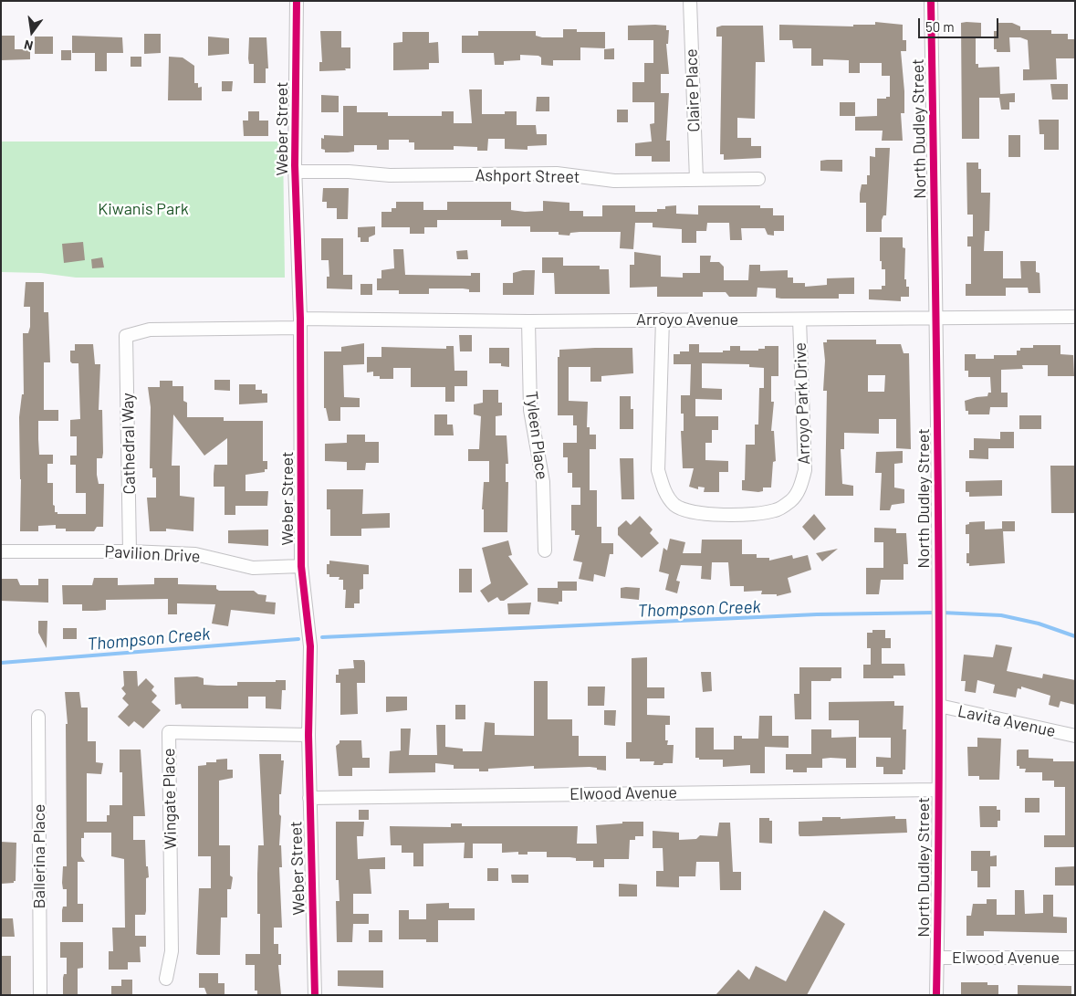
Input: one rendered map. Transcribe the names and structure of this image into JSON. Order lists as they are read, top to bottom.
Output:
{
  "streets": {
    "street": [
      "Claire Place",
      "Weber Street",
      "North Dudley Street",
      "Ashport Street",
      "Arroyo Avenue",
      "Arroyo Park Drive",
      "Tyleen Place",
      "Cathedral Way",
      "Pavilion Drive",
      "Lavita Avenue",
      "Elwood Avenue",
      "Wingate Place",
      "Ballerina Place"
    ]
  },
  "crossings": [
    ["Claire Place", "Ashport Street"],
    ["Weber Street", "Ashport Street"],
    ["Weber Street", "Arroyo Avenue"],
    ["Weber Street", "Pavilion Drive"],
    ["Weber Street", "Elwood Avenue"],
    ["Weber Street", "Wingate Place"],
    ["North Dudley Street", "Arroyo Avenue"],
    ["North Dudley Street", "Lavita Avenue"],
    ["North Dudley Street", "Elwood Avenue"],
    ["Arroyo Avenue", "Arroyo Park Drive"],
    ["Arroyo Avenue", "Tyleen Place"],
    ["Arroyo Avenue", "Cathedral Way"],
    ["Cathedral Way", "Pavilion Drive"]
  ],
  "water": ["Thompson Creek"],
  "parks": ["Kiwanis Park"],
  "scale_bar": "50 m",
  "north": "bottom"
}
